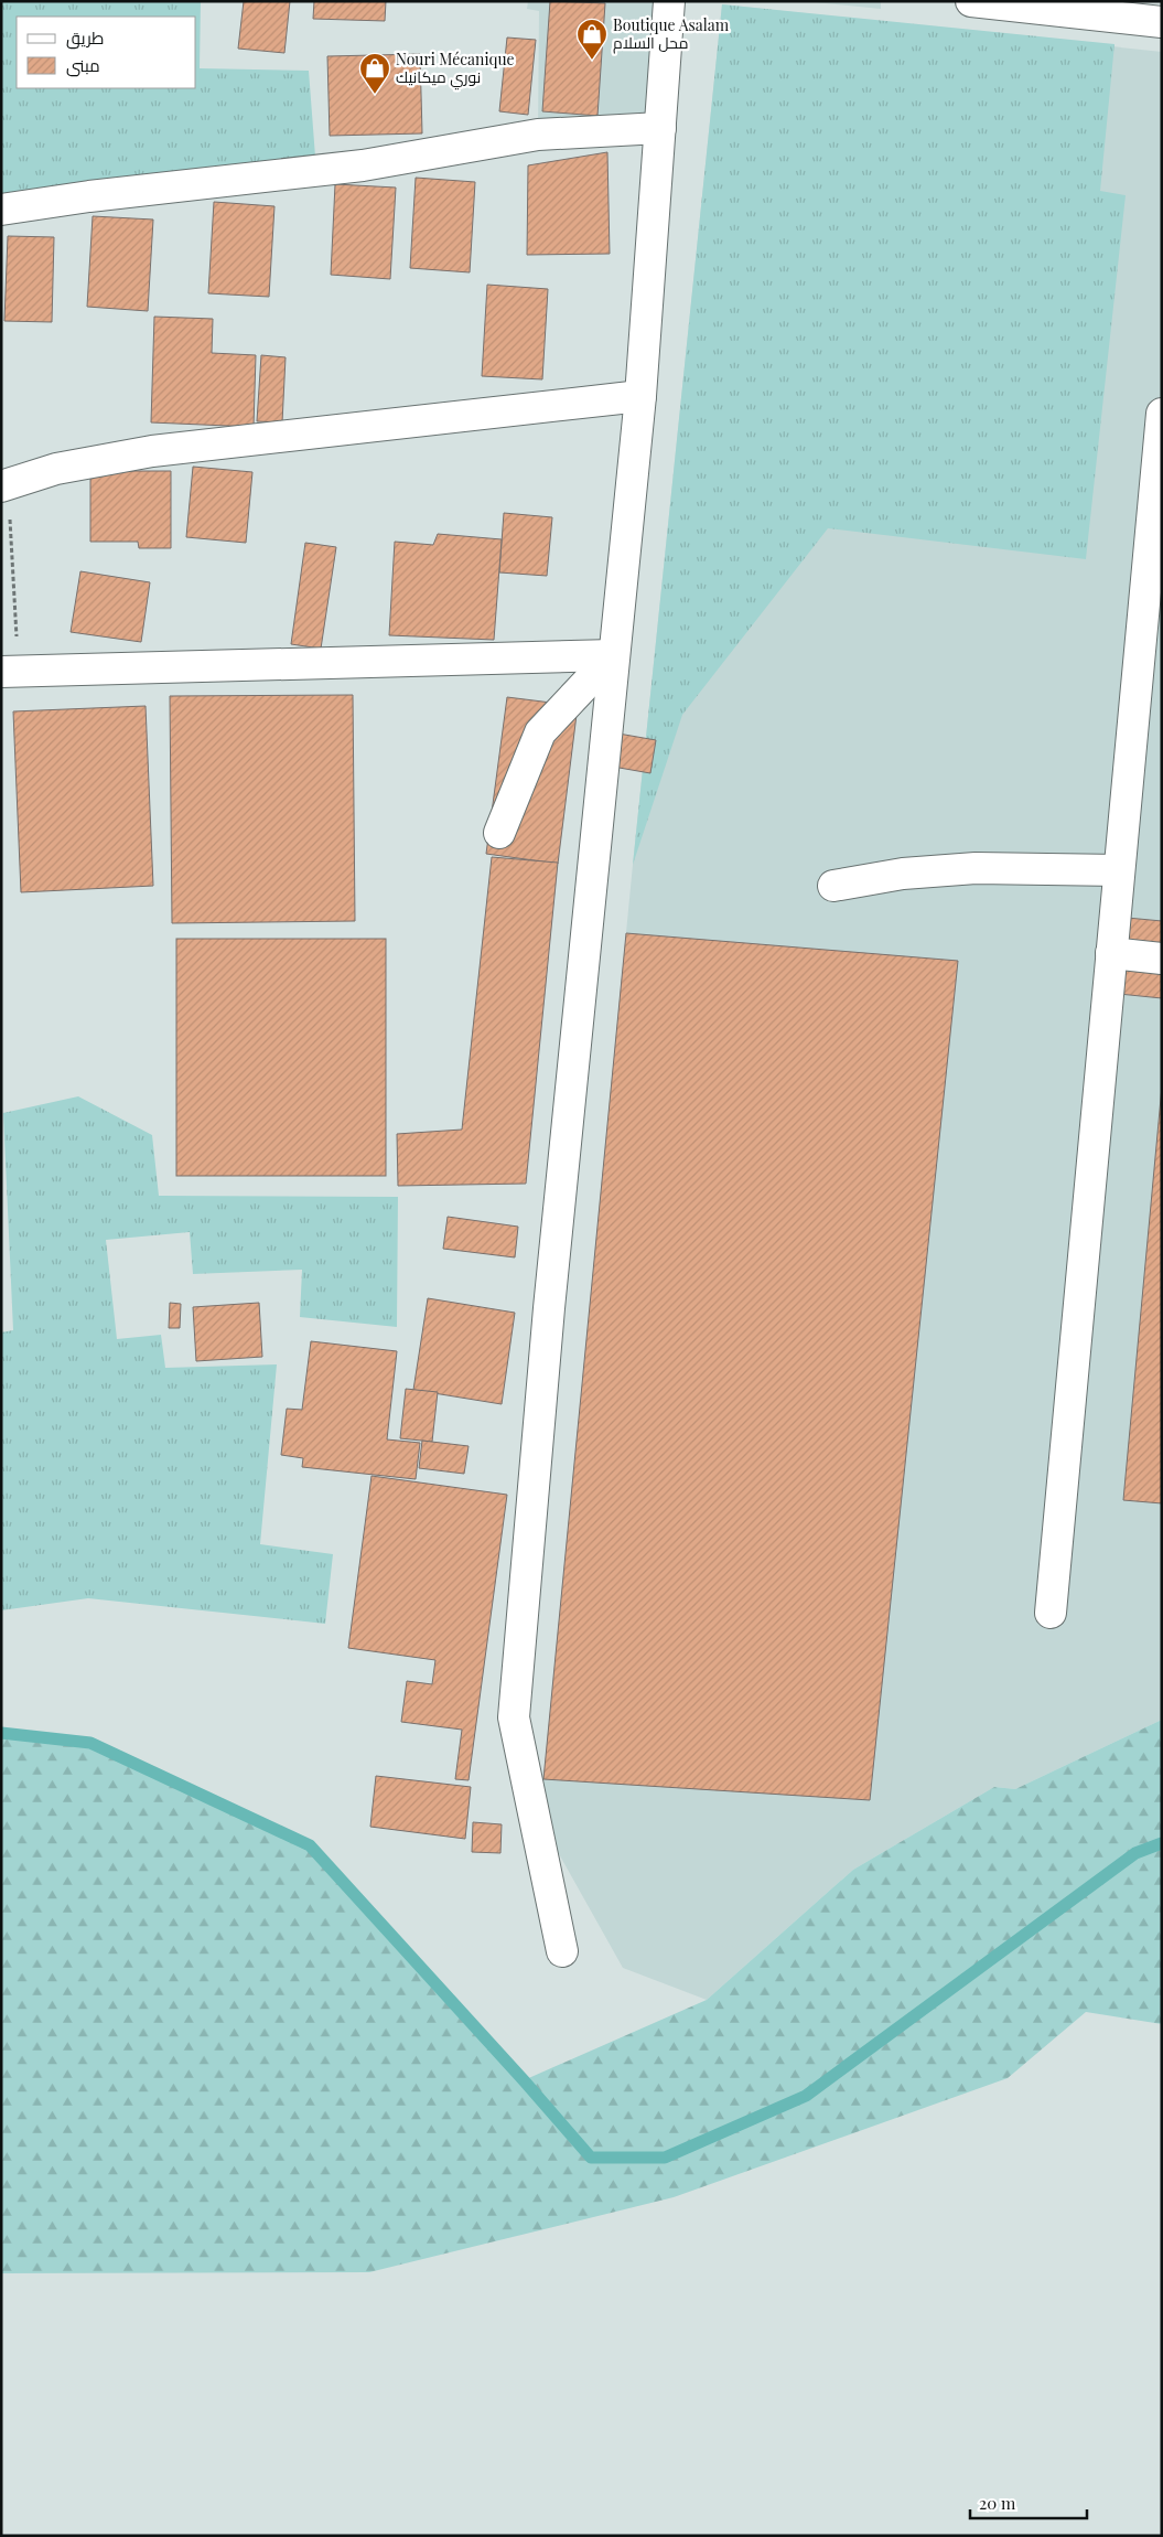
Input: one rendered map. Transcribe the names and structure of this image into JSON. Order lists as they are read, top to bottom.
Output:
{
  "places": {
    "shop": ["Boutique Asalam محل السلام", "Nouri Mécanique نوري ميكانيك"]
  },
  "legend": ["طريق", "مبنى"],
  "scale_bar": "20 m"
}
